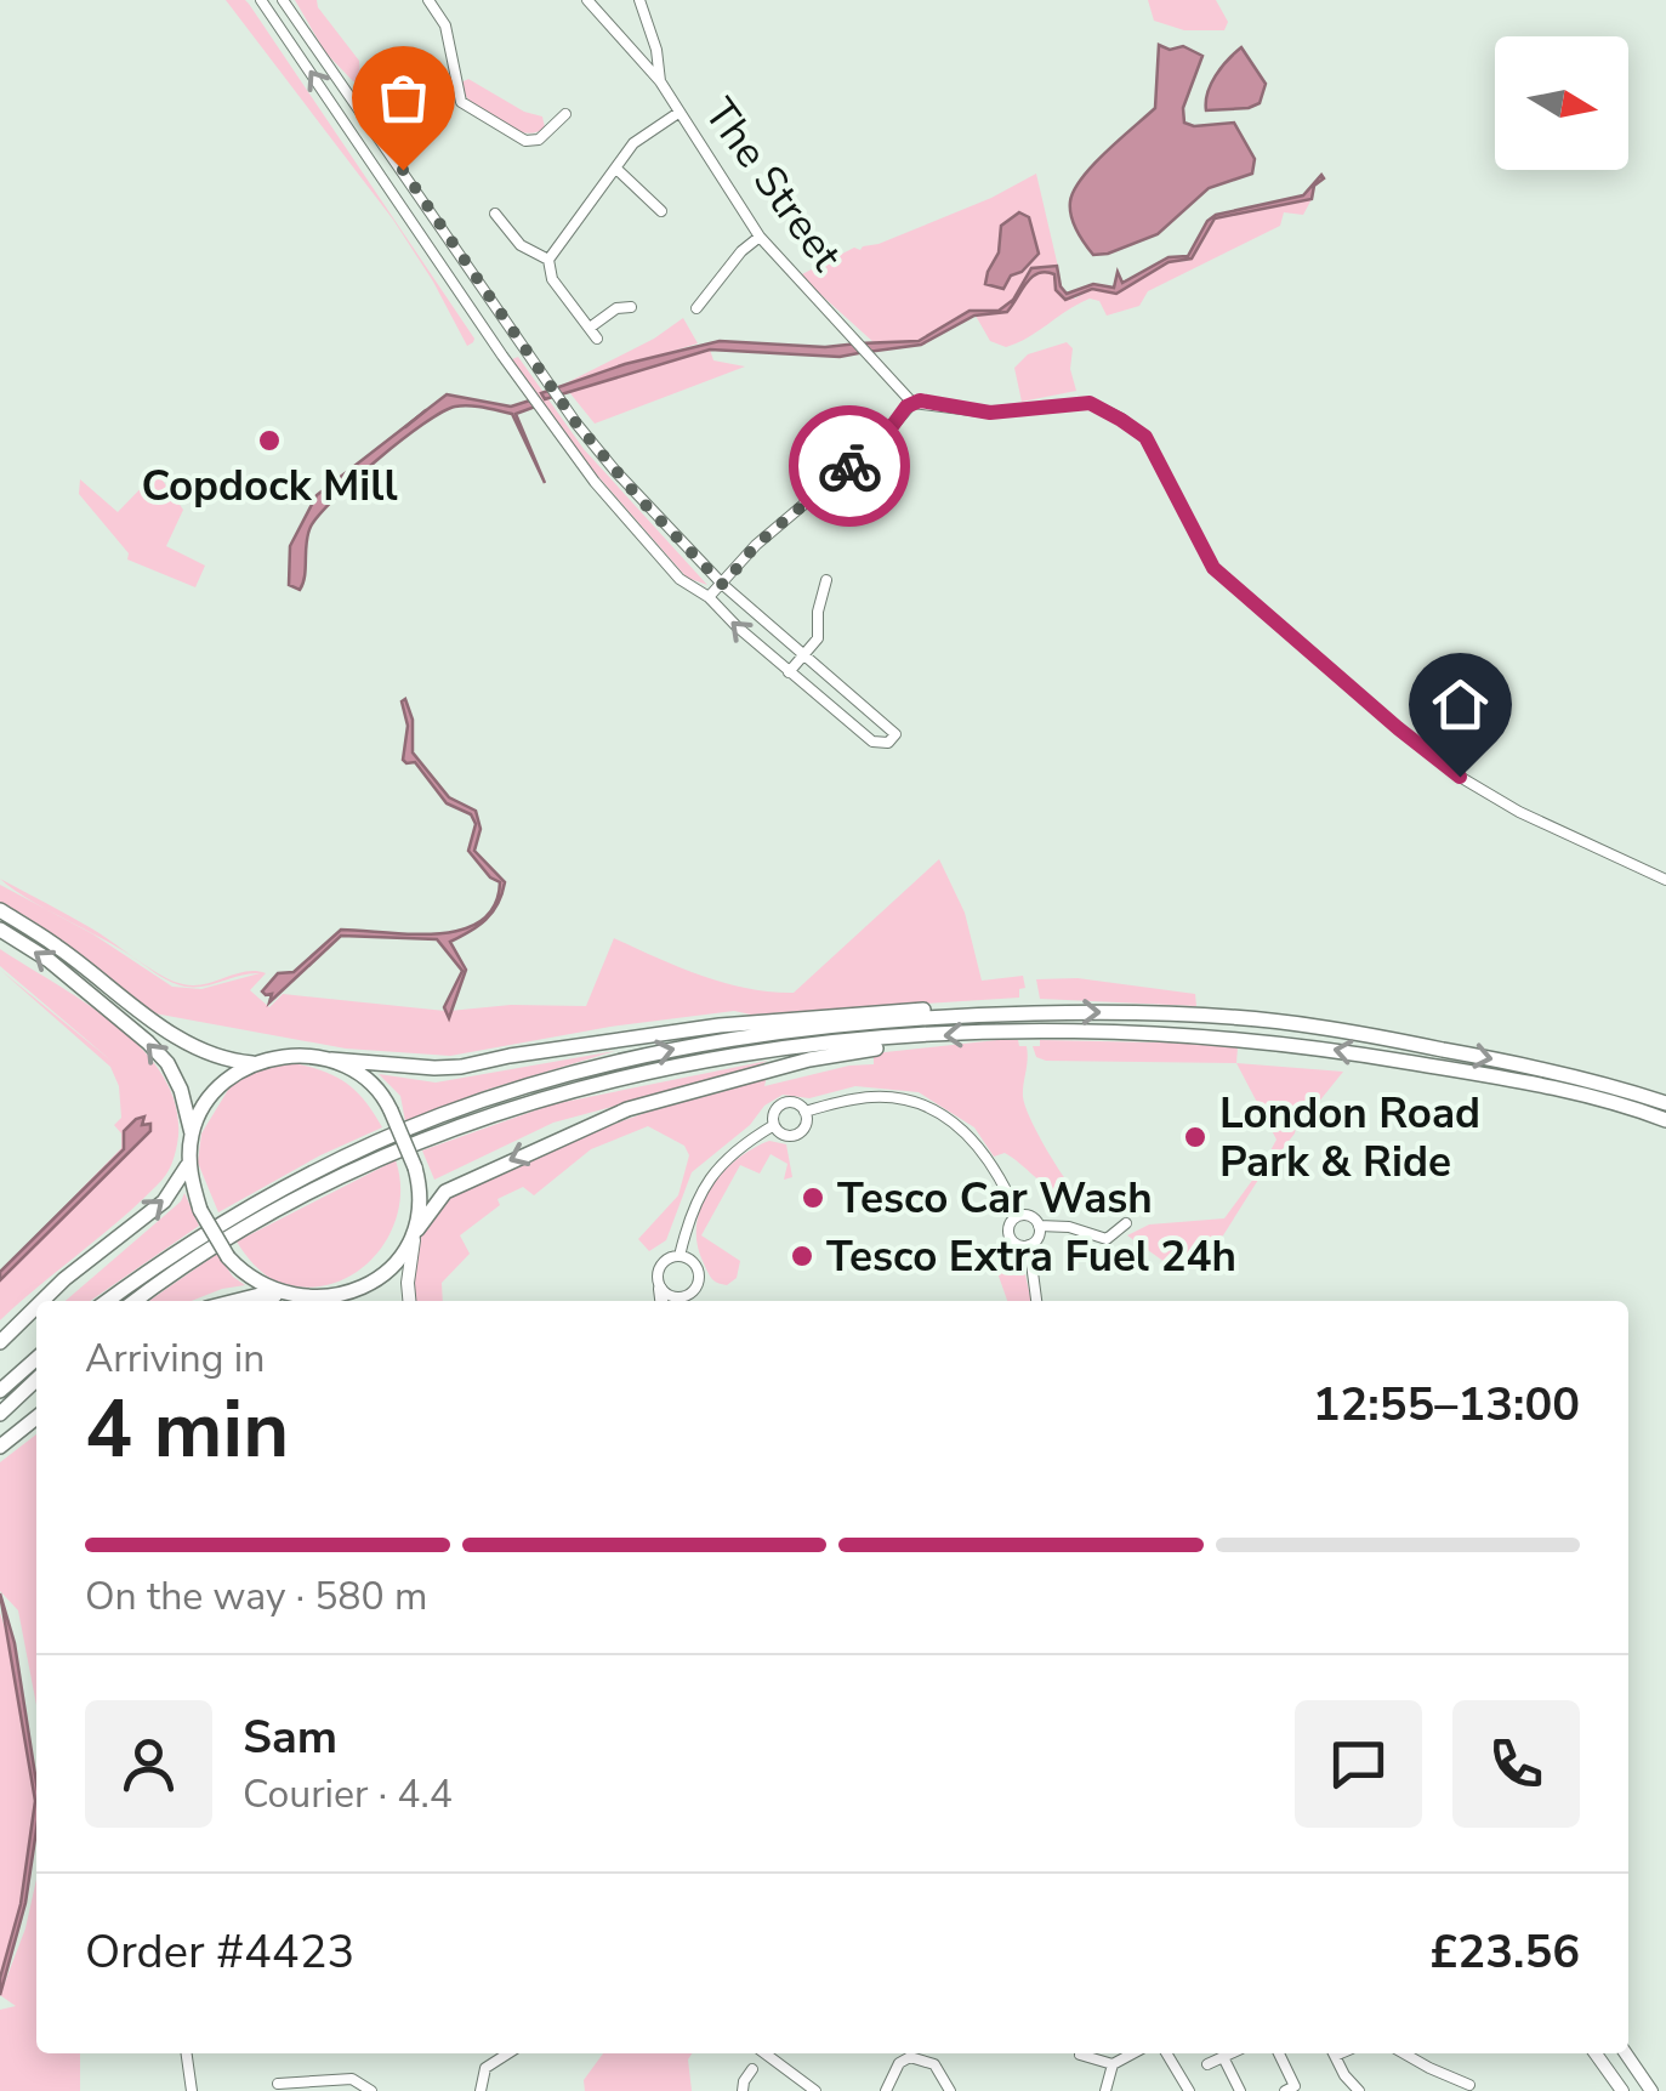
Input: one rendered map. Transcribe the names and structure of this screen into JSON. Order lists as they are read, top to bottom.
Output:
{
  "streets": {
    "street": ["The Street"]
  },
  "places": [
    "Copdock Mill",
    "London Road Park & Ride",
    "Tesco Car Wash",
    "Tesco Extra Fuel 24h"
  ],
  "north": "right",
  "page": {
    "heading": ["4 min", "Arriving in", "12:55–13:00"],
    "panel": [
      "Sam",
      "Courier · 4.4",
      "Order #4423",
      "£23.56"
    ],
    "bar": "On the way · 580 m"
  }
}
